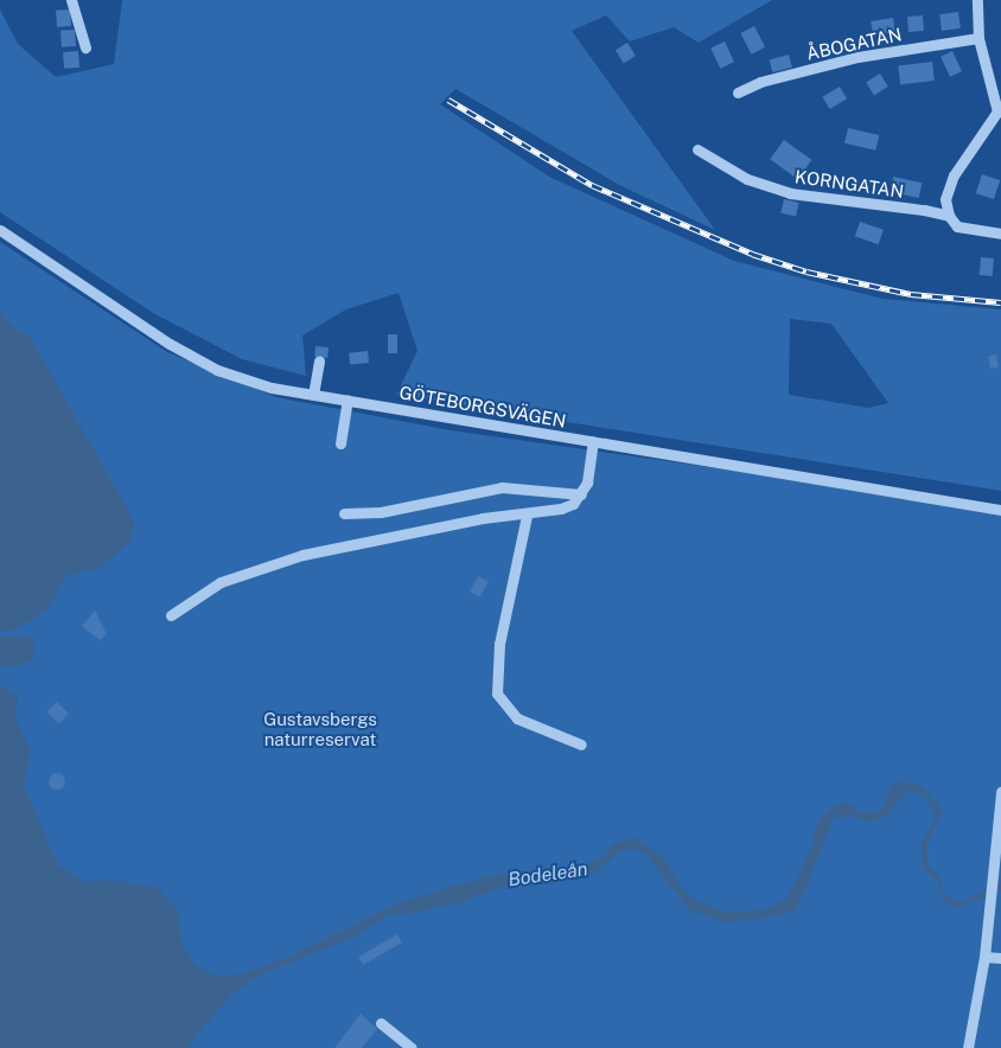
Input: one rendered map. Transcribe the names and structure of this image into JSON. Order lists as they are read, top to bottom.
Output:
{
  "streets": {
    "street": ["ÅBOGATAN", "KORNGATAN", "GÖTEBORGSVÄGEN"]
  },
  "water": ["Bodeleån"],
  "parks": ["Gustavsbergs naturreservat"]
}
